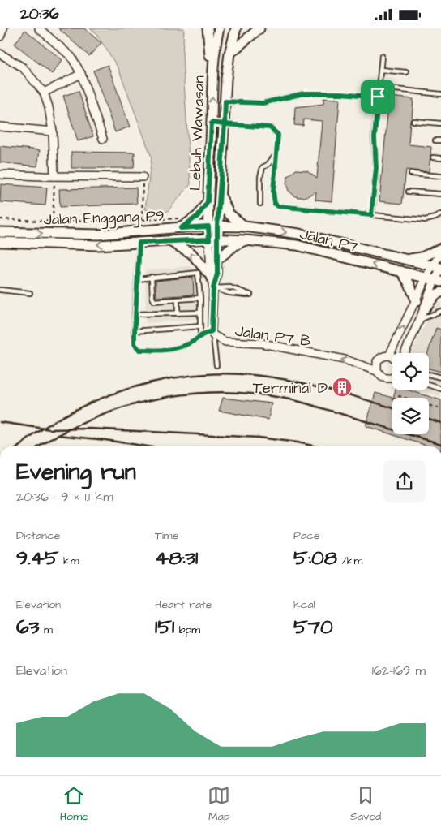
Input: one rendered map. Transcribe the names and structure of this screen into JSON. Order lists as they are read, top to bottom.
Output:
{
  "streets": {
    "main road": ["Lebuh Wawasan", "Jalan Enggang P9", "Jalan P7"],
    "street": ["Jalan P7 B"]
  },
  "crossings": [
    ["Lebuh Wawasan", "Jalan Enggang P9"],
    ["Lebuh Wawasan", "Jalan P7"],
    ["Jalan Enggang P9", "Jalan P7"]
  ],
  "one_way": ["Jalan P7 B"],
  "places": {
    "building": ["Terminal D"]
  },
  "page": {
    "status": "20:36",
    "heading": ["Evening run", "20:36 · 9 × 1.1 km"],
    "stats": [
      ["Distance", "9.45 km"],
      ["Time", "48:31"],
      ["Pace", "5:08 /km"],
      ["Elevation", "63 m"],
      ["Heart rate", "151 bpm"],
      ["kcal", "570"]
    ],
    "chart": ["Elevation", "162–169 m"],
    "tabs": ["Home", "Map", "Saved"]
  }
}
